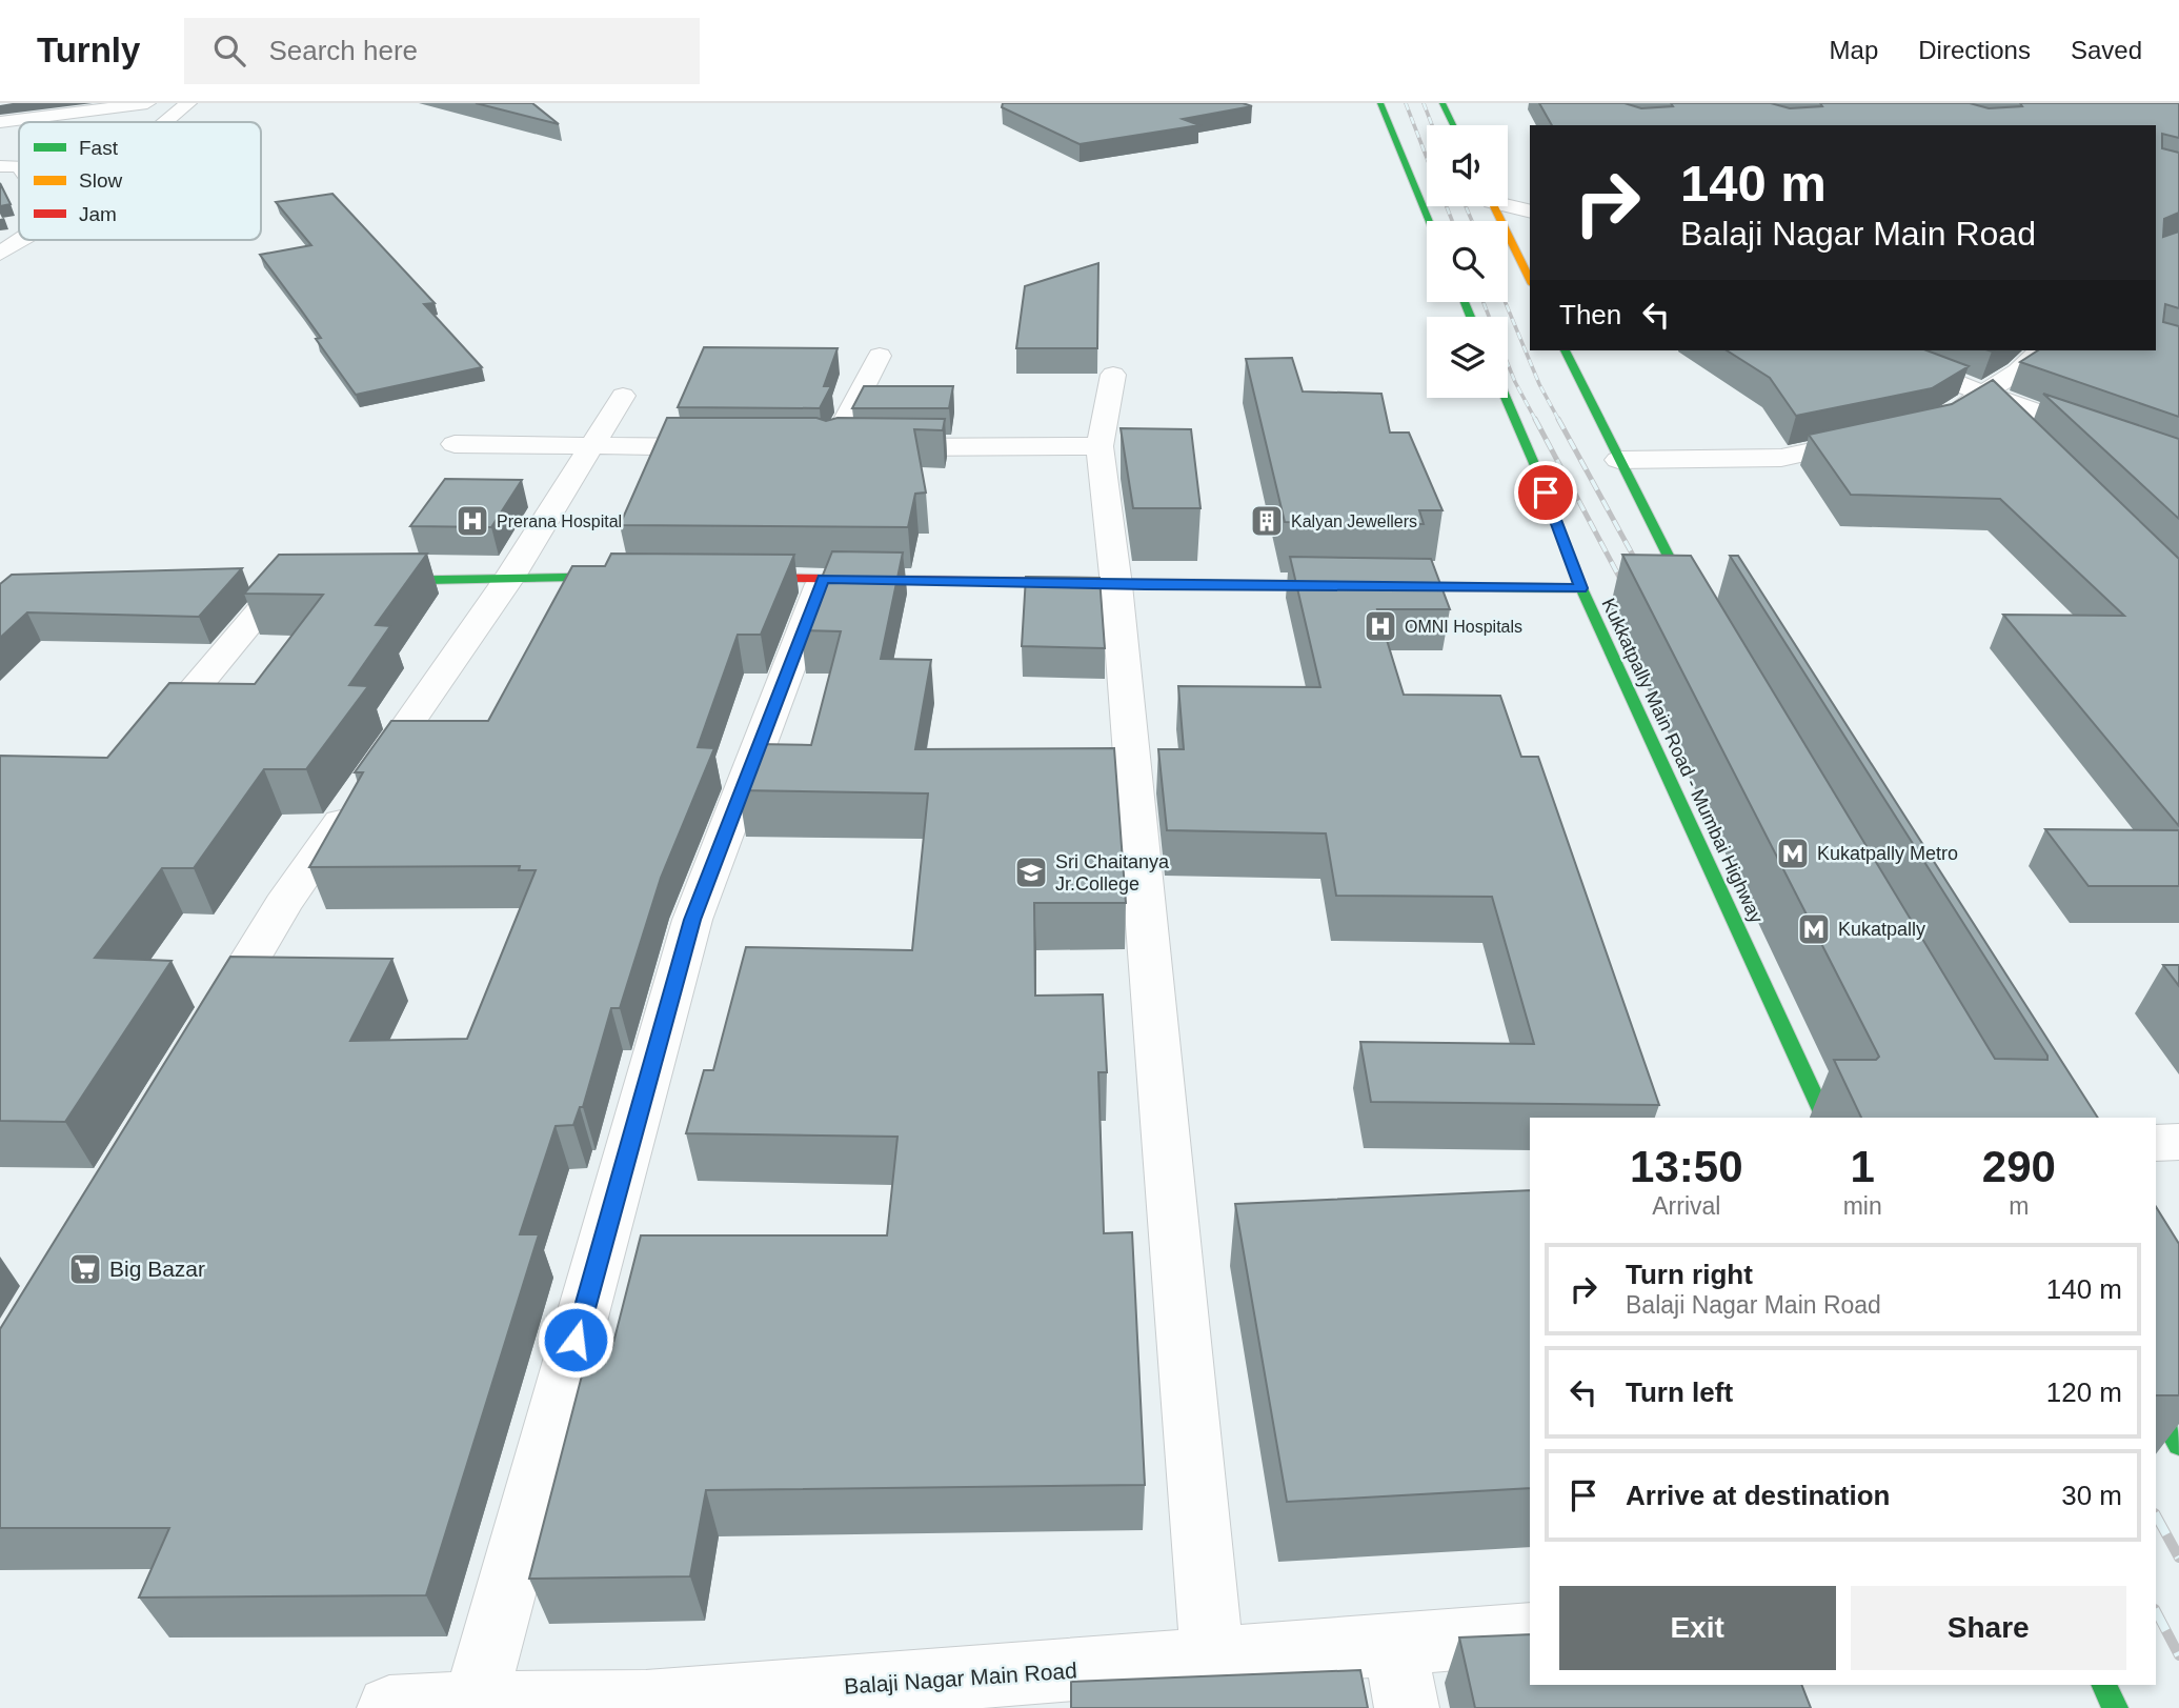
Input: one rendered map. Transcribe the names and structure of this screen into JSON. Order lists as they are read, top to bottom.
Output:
{
  "streets": {
    "main road": ["Kukkatpally Main Road - Mumbai Highway"],
    "street": ["Balaji Nagar Main Road"]
  },
  "places": {
    "hospital": ["Prerana Hospital", "OMNI Hospitals"],
    "building": ["Kalyan Jewellers"],
    "metro station": ["Kukatpally Metro", "Kukatpally"],
    "school or university": ["Sri Chaitanya Jr.College"],
    "supermarket": ["Big Bazar"]
  },
  "legend": ["Fast", "Slow", "Jam"],
  "page": {
    "header": "Turnly",
    "search": "Search here",
    "nav": ["Map", "Directions", "Saved"],
    "turn": ["140 m", "Balaji Nagar Main Road"],
    "then": "Then",
    "eta": [
      "13:50",
      "Arrival",
      "1",
      "min",
      "290",
      "m"
    ],
    "list": [
      {
        "name": "Turn right",
        "note": "Balaji Nagar Main Road",
        "value": "140 m"
      },
      {
        "name": "Turn left",
        "value": "120 m"
      },
      {
        "name": "Arrive at destination",
        "value": "30 m"
      }
    ],
    "buttons": ["Exit", "Share"]
  }
}
